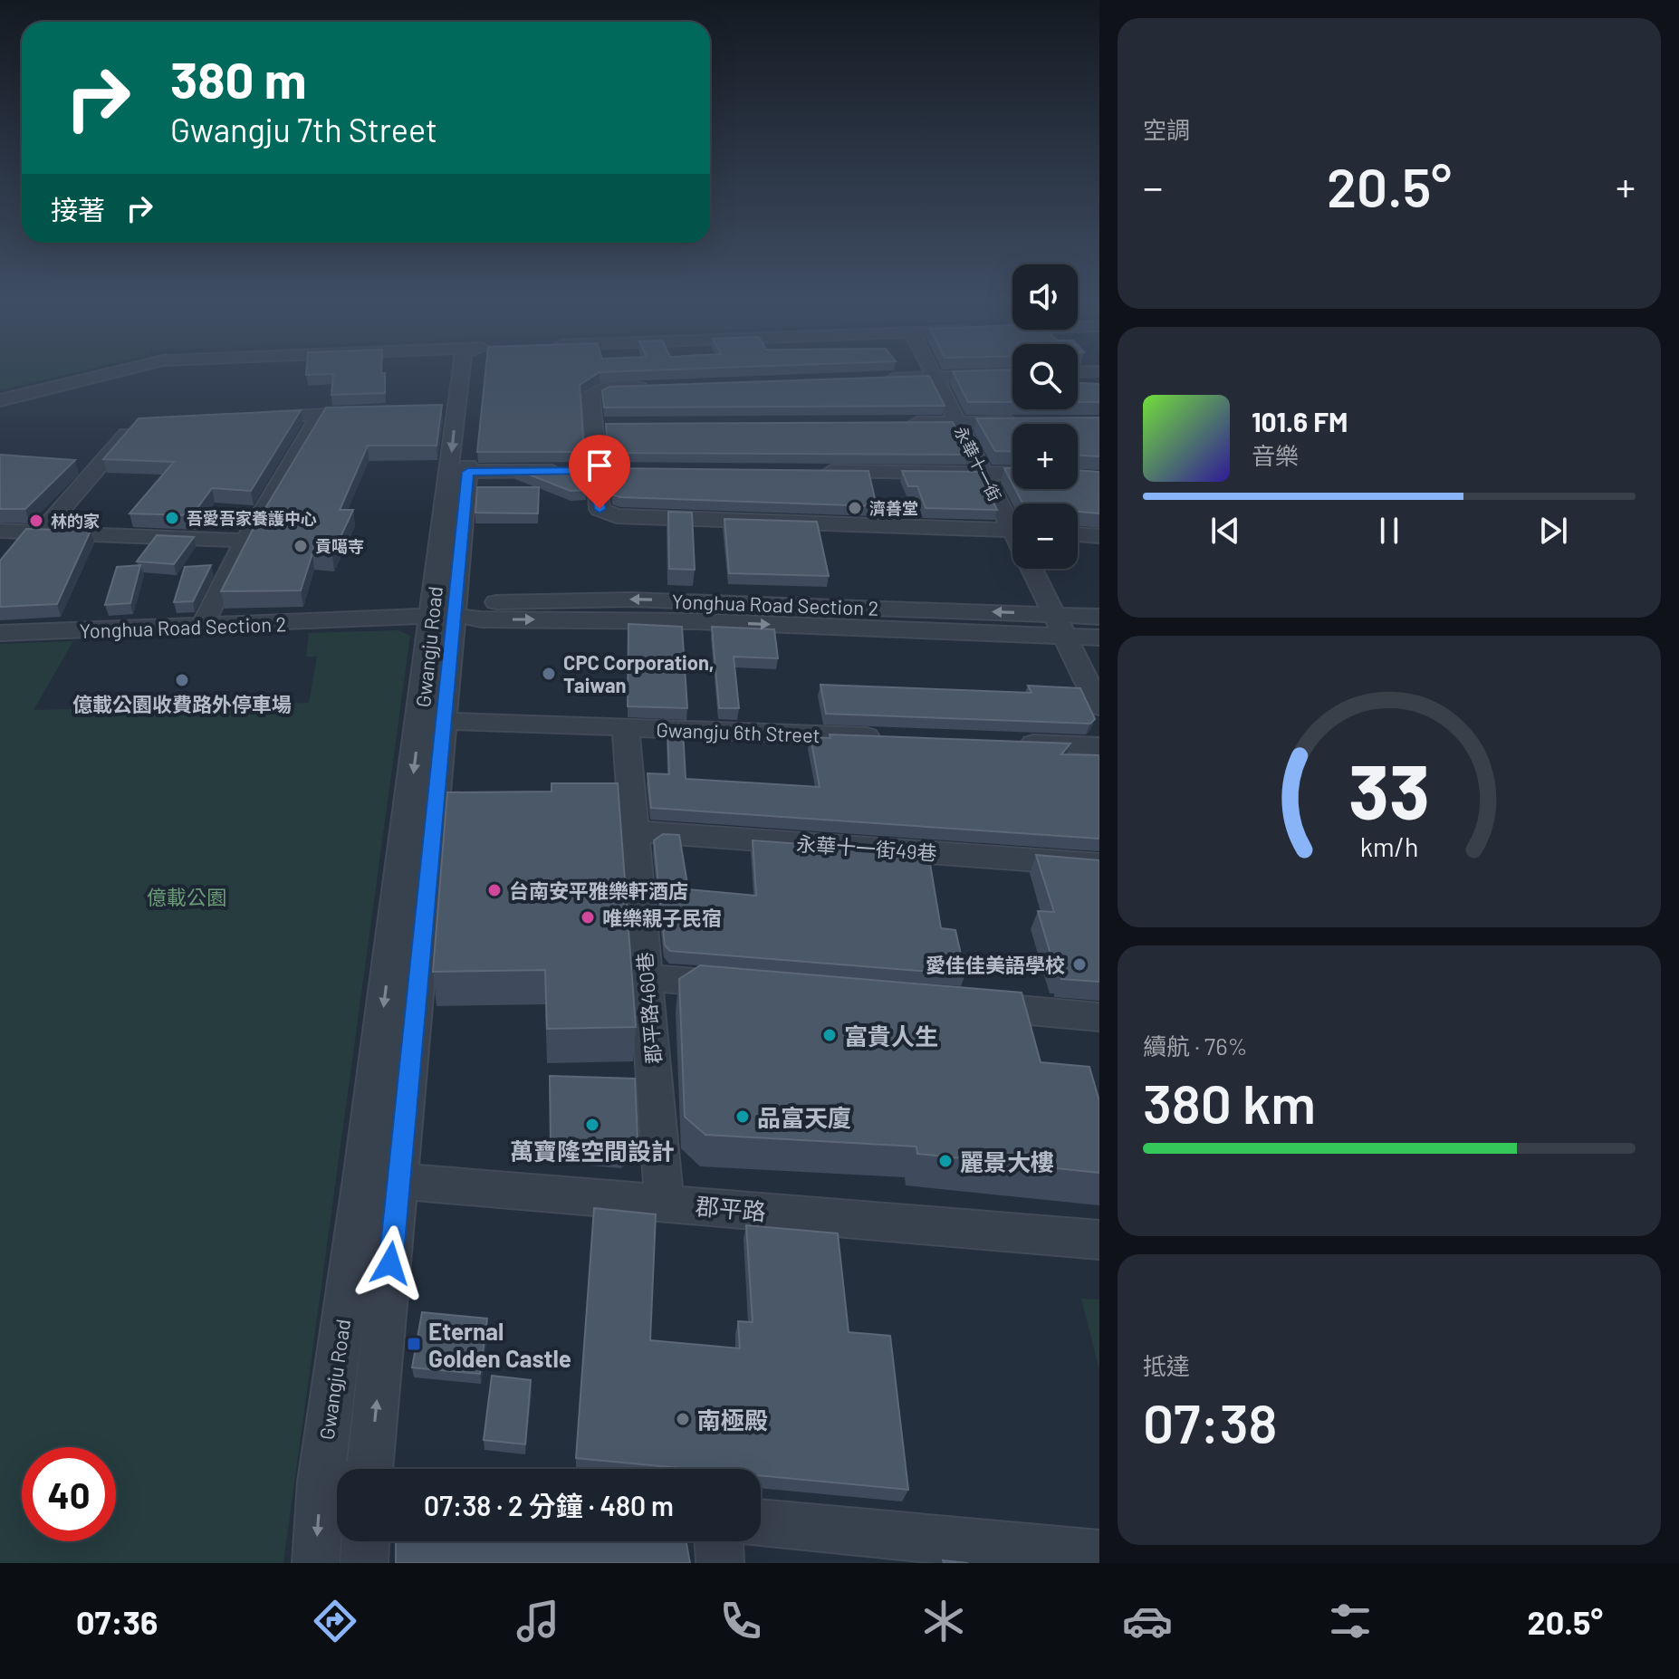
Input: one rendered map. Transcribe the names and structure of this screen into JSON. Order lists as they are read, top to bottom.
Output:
{
  "streets": {
    "street": [
      "永華十一街",
      "Yonghua Road Section 2",
      "Gwangju Road",
      "Gwangju 6th Street",
      "永華十一街49巷",
      "郡平路460巷",
      "郡平路"
    ]
  },
  "crossings": [
    ["永華十一街", "Yonghua Road Section 2"],
    ["Yonghua Road Section 2", "Gwangju Road"],
    ["Gwangju Road", "Gwangju 6th Street"],
    ["Gwangju Road", "郡平路"],
    ["Gwangju 6th Street", "郡平路460巷"],
    ["永華十一街49巷", "郡平路460巷"],
    ["郡平路460巷", "郡平路"]
  ],
  "parks": ["億載公園"],
  "places": {
    "other": [
      "濟善堂",
      "吾愛吾家養護中心",
      "林的家",
      "貢噶寺",
      "CPC Corporation, Taiwan",
      "億載公園收費路外停車場",
      "台南安平雅樂軒酒店",
      "唯樂親子民宿",
      "愛佳佳美語學校",
      "富貴人生",
      "品富天廈",
      "萬寶隆空間設計",
      "麗景大樓",
      "南極殿"
    ],
    "transit": ["Eternal Golden Castle"]
  },
  "page": {
    "tile": [
      "空調",
      ["續航 · 76%", "380 km"],
      ["抵達", "07:38"]
    ],
    "turn": ["380 m", "Gwangju 7th Street"],
    "heat": ["−", "20.5°", "+"],
    "then": "接著",
    "map_buttons": ["+", "−"],
    "song": ["101.6 FM", "音樂"],
    "limit": "40",
    "trip": "07:38 · 2 分鐘 · 480 m",
    "tabs": ["07:36", "20.5°"],
    "gauge": ["33", "km/h"]
  }
}
